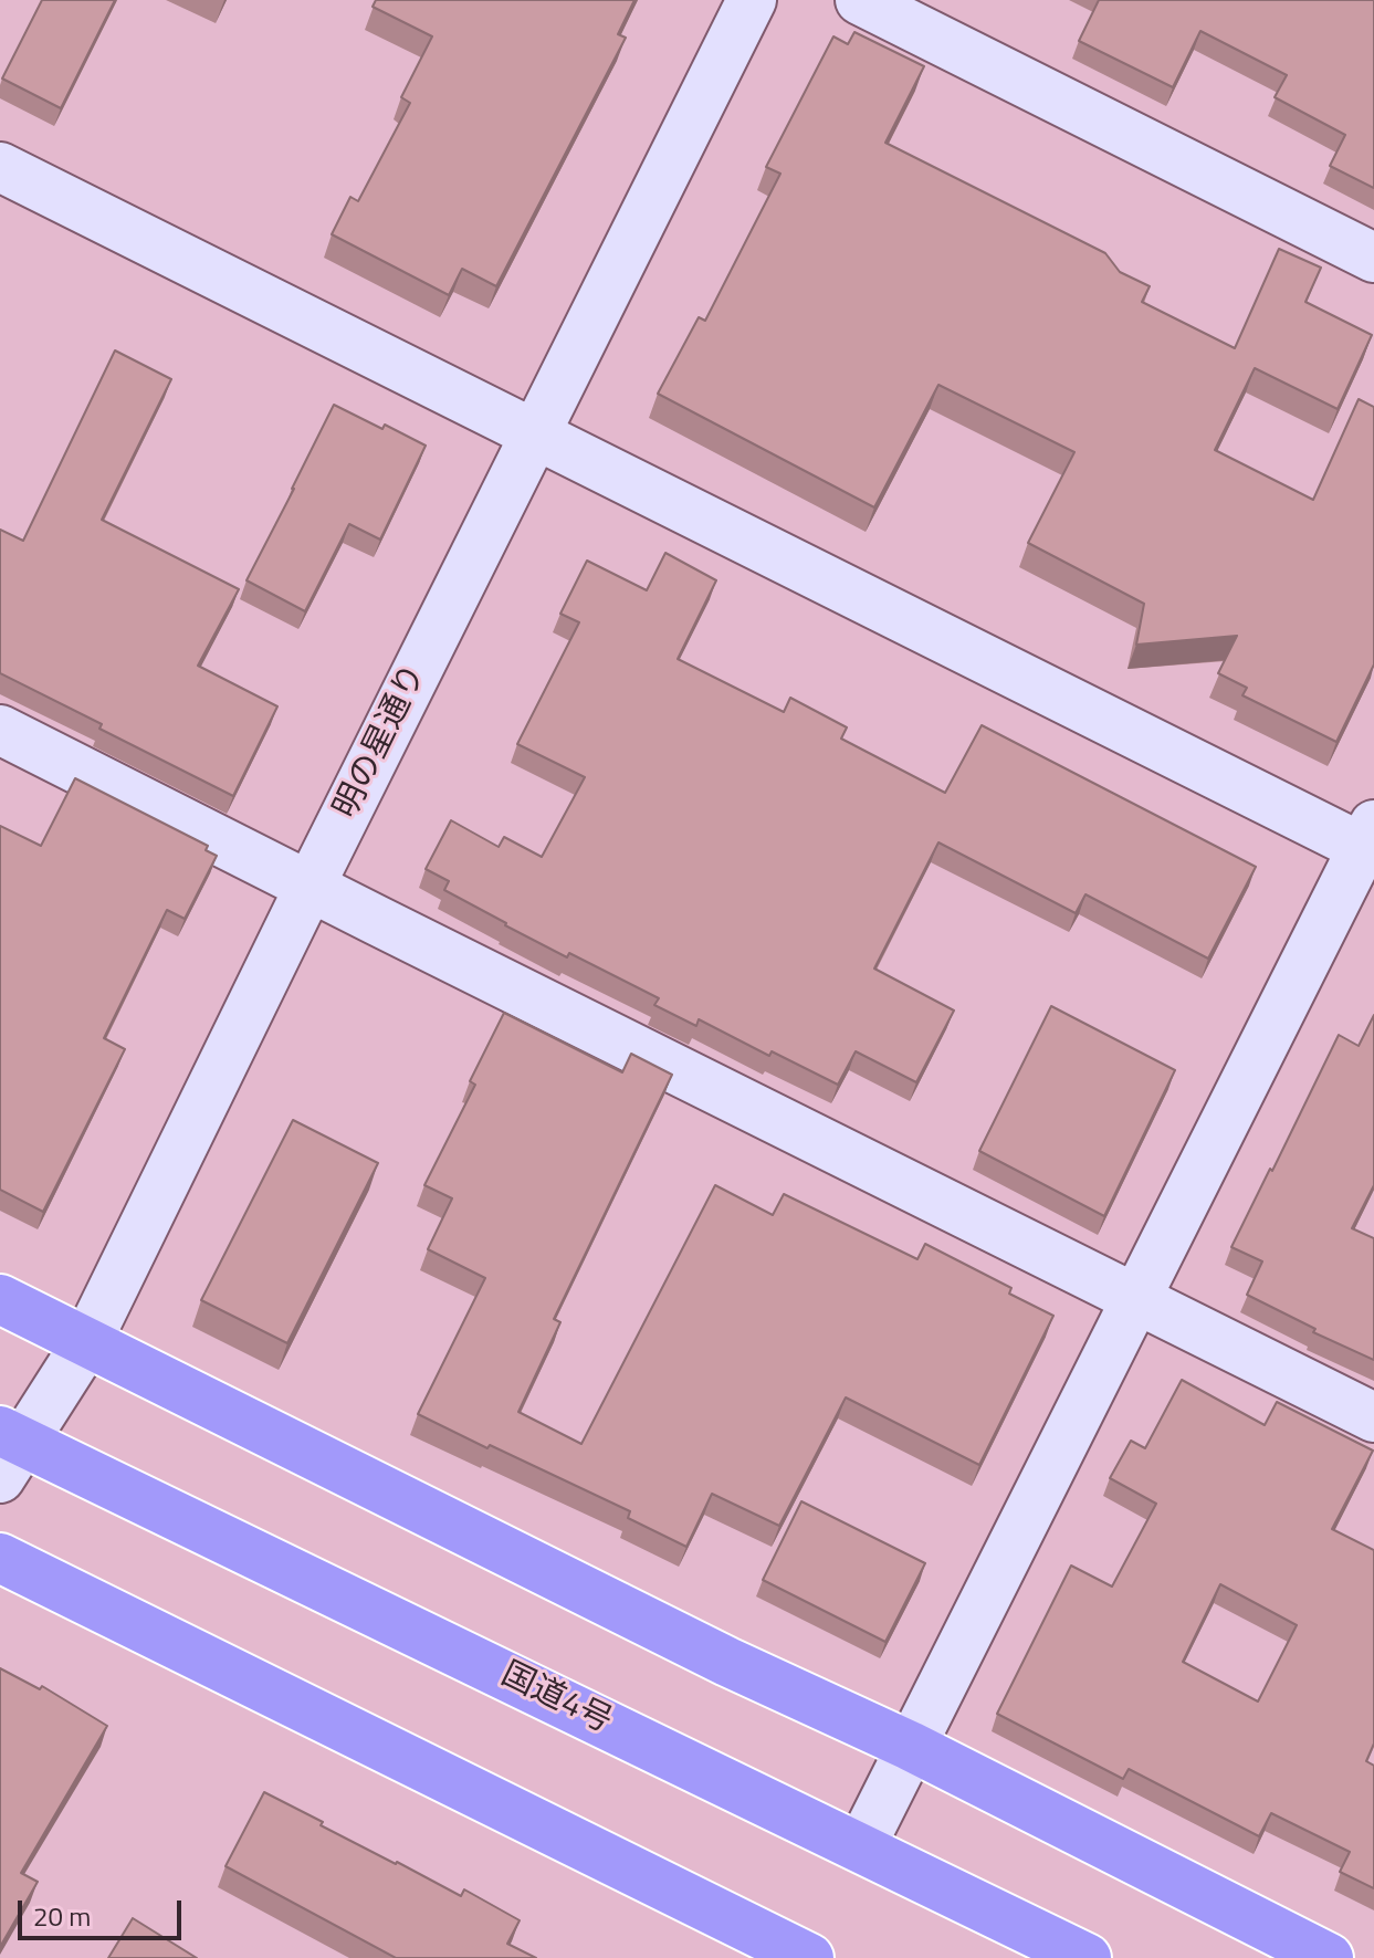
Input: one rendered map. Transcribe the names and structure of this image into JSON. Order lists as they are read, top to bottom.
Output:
{
  "streets": {
    "highway": ["国道4号"],
    "street": ["明の星通り"]
  },
  "crossings": [
    ["明の星通り", "国道4号"]
  ],
  "scale_bar": "20 m"
}
